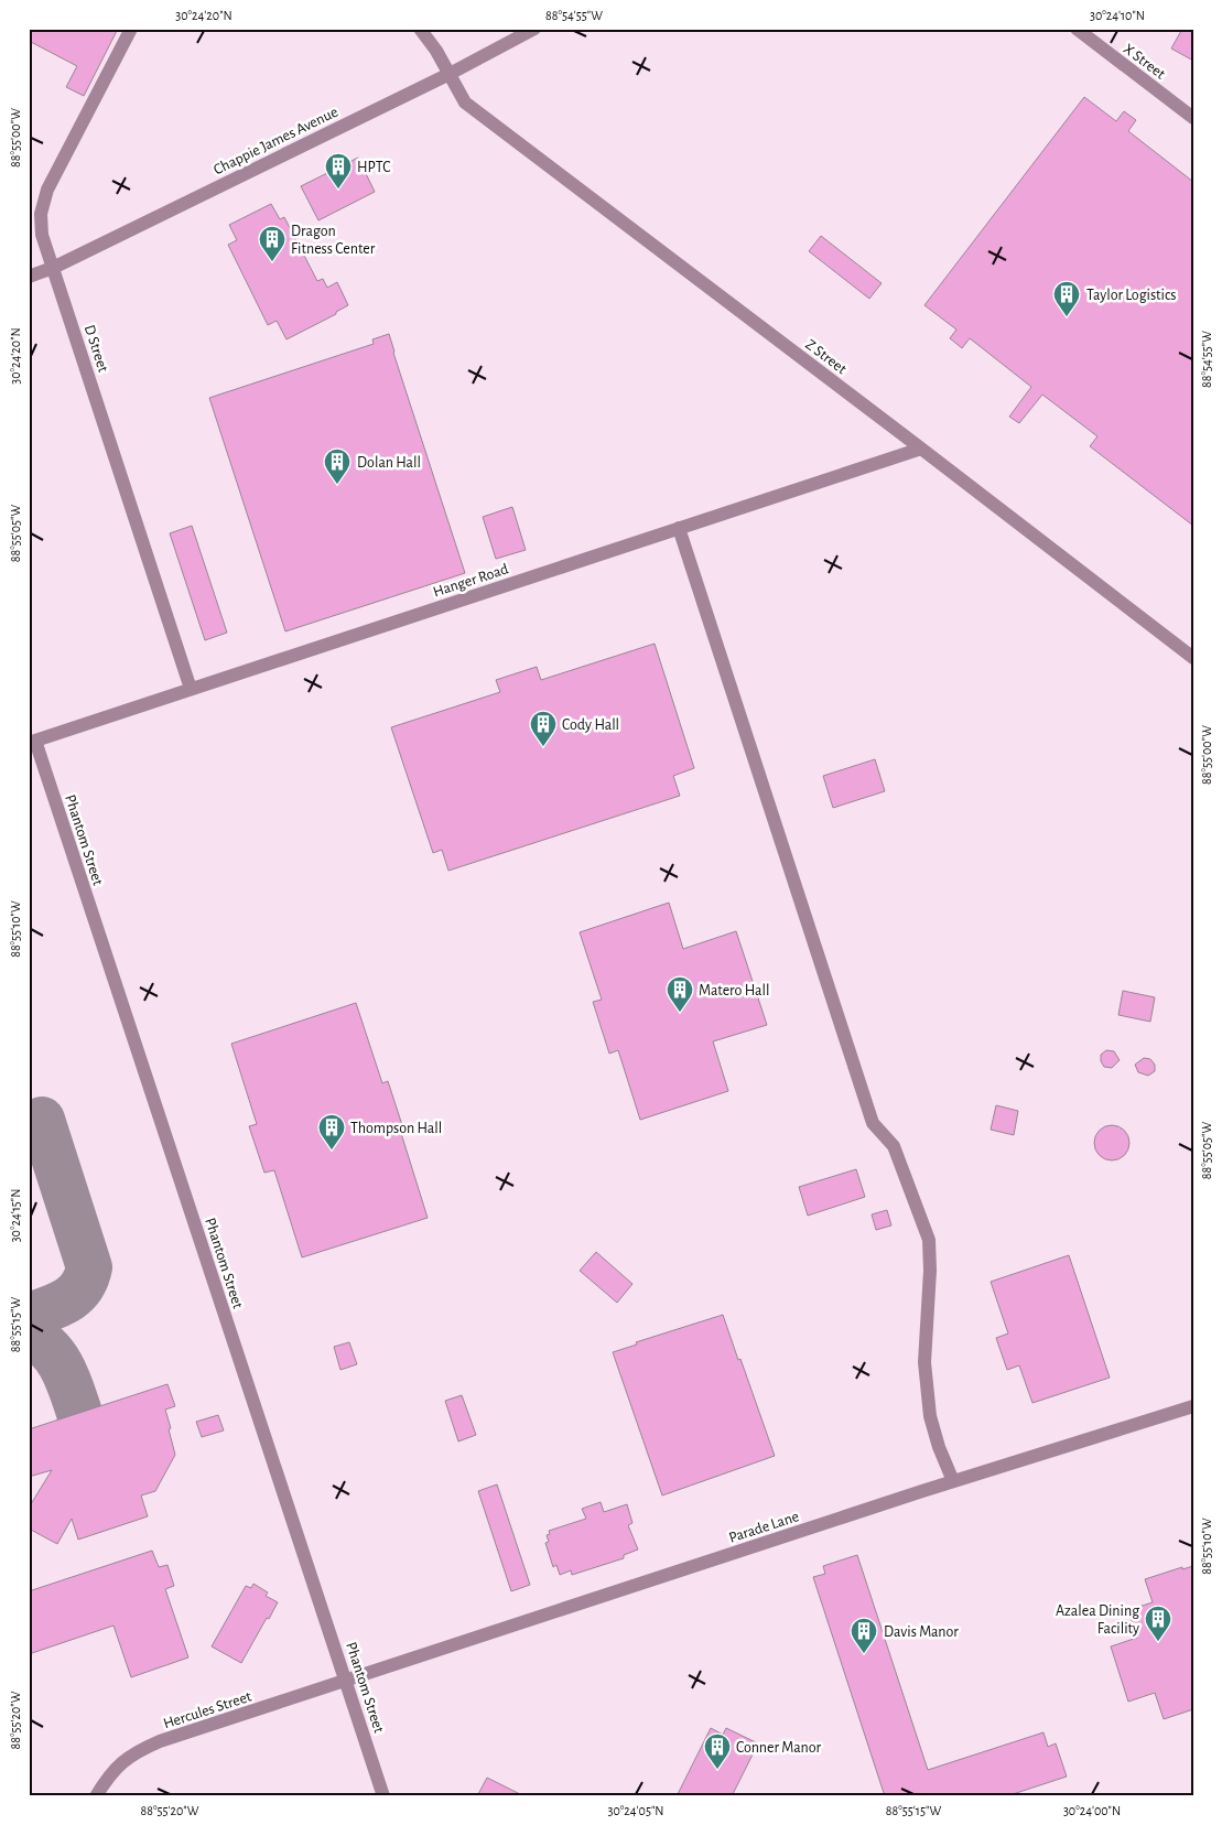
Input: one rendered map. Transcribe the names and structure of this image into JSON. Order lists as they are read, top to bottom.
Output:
{
  "streets": {
    "street": [
      "X Street",
      "Chappie James Avenue",
      "D Street",
      "Z Street",
      "Hanger Road",
      "Phantom Street",
      "Parade Lane",
      "Hercules Street"
    ]
  },
  "crossings": [
    ["Chappie James Avenue", "D Street"],
    ["Chappie James Avenue", "Z Street"],
    ["D Street", "Hanger Road"],
    ["Z Street", "Hanger Road"],
    ["Hanger Road", "Phantom Street"],
    ["Phantom Street", "Parade Lane"],
    ["Phantom Street", "Hercules Street"],
    ["Parade Lane", "Hercules Street"]
  ],
  "places": {
    "building": [
      "HPTC",
      "Dragon Fitness Center",
      "Taylor Logistics",
      "Dolan Hall",
      "Cody Hall",
      "Matero Hall",
      "Thompson Hall",
      "Azalea Dining Facility",
      "Davis Manor",
      "Conner Manor"
    ]
  },
  "coordinates": [
    "30°24'20\"N",
    "88°54'55\"W",
    "30°24'10\"N",
    "88°55'00\"W",
    "88°55'05\"W",
    "88°55'10\"W",
    "30°24'15\"N",
    "88°55'15\"W",
    "88°55'20\"W",
    "30°24'05\"N",
    "30°24'00\"N"
  ]
}
